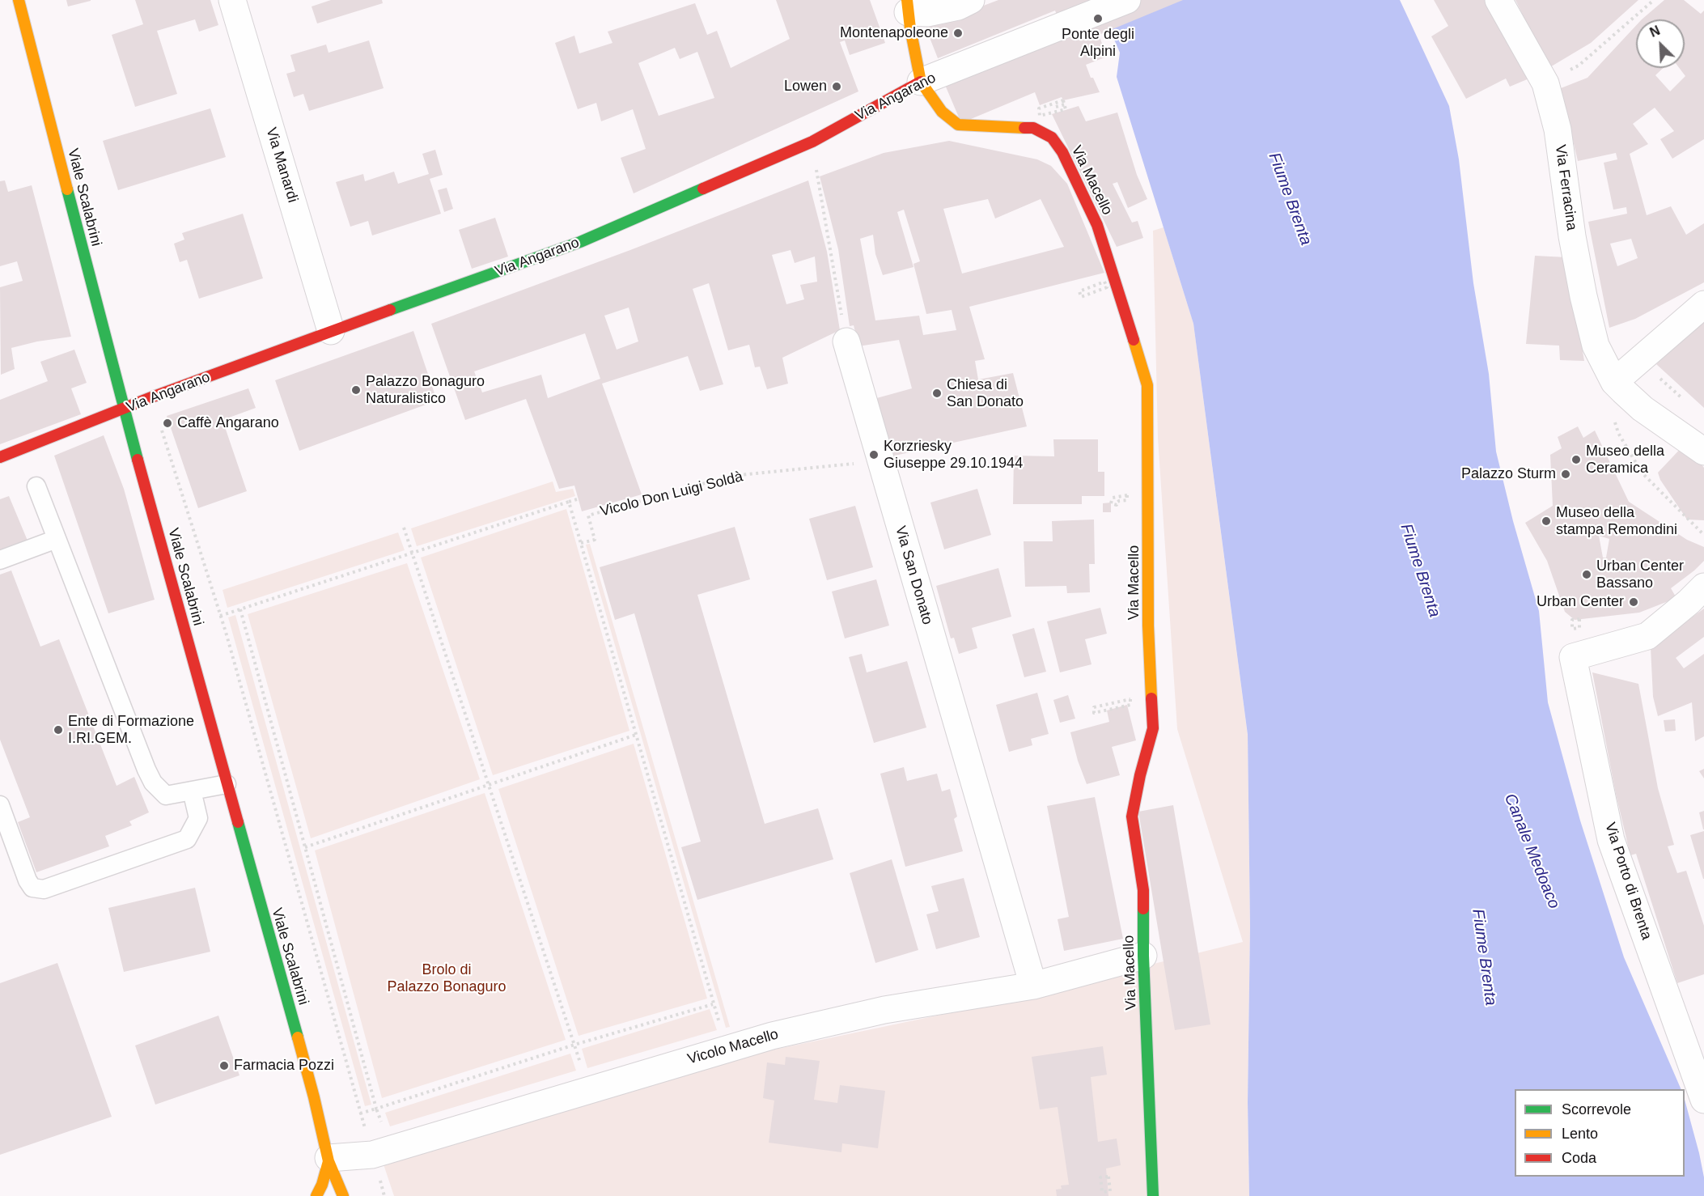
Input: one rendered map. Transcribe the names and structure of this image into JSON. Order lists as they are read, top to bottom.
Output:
{
  "streets": {
    "street": [
      "Via Angarano",
      "Via Manardi",
      "Via Macello",
      "Via Ferracina",
      "Viale Scalabrini",
      "Via San Donato",
      "Via Porto di Brenta",
      "Vicolo Macello"
    ],
    "path": ["Vicolo Don Luigi Soldà"]
  },
  "crossings": [
    ["Via Angarano", "Via Manardi"],
    ["Via Angarano", "Via Macello"],
    ["Via Angarano", "Viale Scalabrini"],
    ["Via Macello", "Vicolo Macello"],
    ["Viale Scalabrini", "Vicolo Macello"],
    ["Vicolo Don Luigi Soldà", "Via San Donato"],
    ["Via San Donato", "Vicolo Macello"]
  ],
  "water": ["Fiume Brenta", "Canale Medoaco"],
  "parks": ["Brolo di Palazzo Bonaguro"],
  "places": [
    "Ponte degli Alpini",
    "Montenapoleone",
    "Lowen",
    "Palazzo Bonaguro Naturalistico",
    "Chiesa di San Donato",
    "Caffè Angarano",
    "Korzriesky Giuseppe 29.10.1944",
    "Museo della Ceramica",
    "Palazzo Sturm",
    "Museo della stampa Remondini",
    "Urban Center Bassano",
    "Urban Center",
    "Ente di Formazione I.RI.GEM.",
    "Farmacia Pozzi"
  ],
  "legend": ["Scorrevole", "Lento", "Coda"],
  "north": "top left"
}
